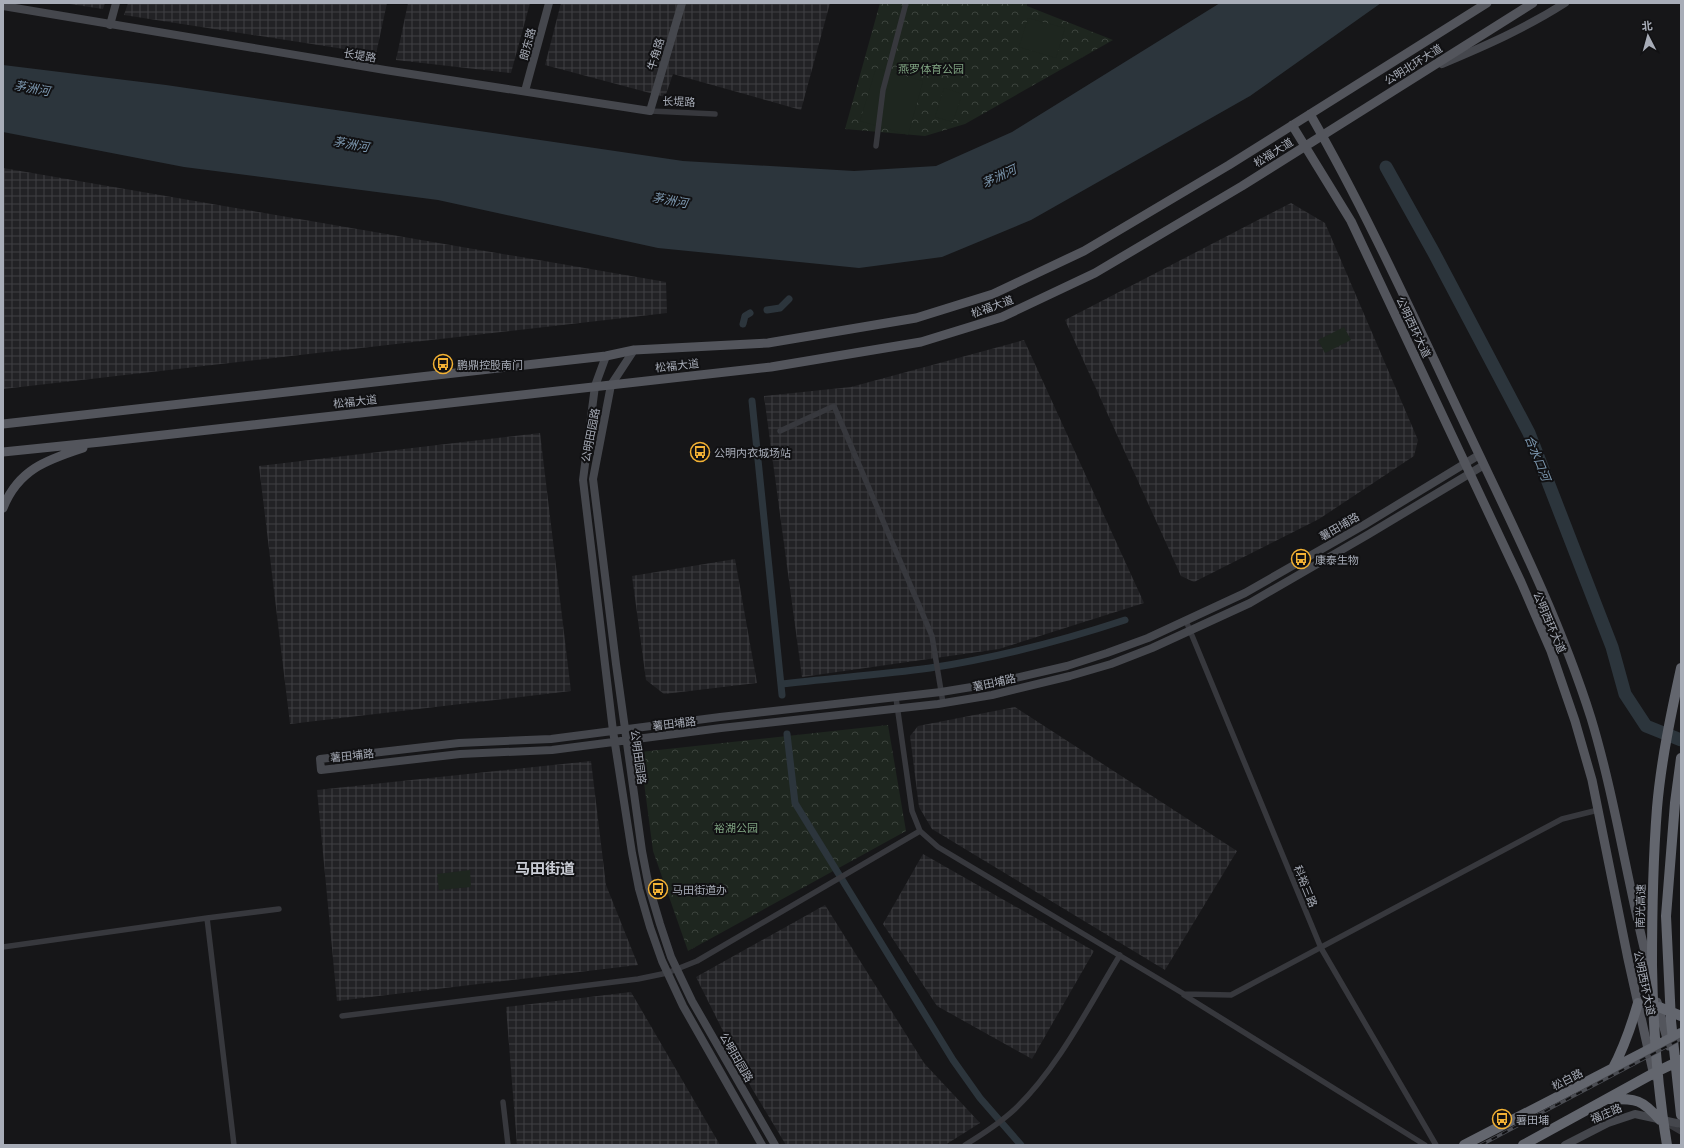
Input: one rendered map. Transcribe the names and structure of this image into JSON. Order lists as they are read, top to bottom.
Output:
{
  "streets": {
    "highway": ["南光高速", "松白路"],
    "main road": ["公明北环大道", "松福大道", "公明西环大道"],
    "street": [
      "朗东路",
      "牛角路",
      "长堤路",
      "公明田园路",
      "薯田埔路",
      "科裕三路",
      "福庄路"
    ]
  },
  "crossings": [
    ["朗东路", "长堤路"],
    ["牛角路", "长堤路"],
    ["公明北环大道", "松福大道"],
    ["公明北环大道", "公明西环大道"],
    ["松福大道", "公明西环大道"],
    ["松福大道", "公明田园路"],
    ["公明西环大道", "薯田埔路"],
    ["公明西环大道", "松白路"],
    ["公明西环大道", "福庄路"],
    ["公明田园路", "薯田埔路"],
    ["薯田埔路", "科裕三路"]
  ],
  "districts": ["马田街道"],
  "water": ["茅洲河", "合水口河"],
  "parks": ["燕罗体育公园", "裕湖公园"],
  "places": {
    "bus stop": [
      "鹏鼎控股南门",
      "公明内衣城场站",
      "康泰生物",
      "马田街道办",
      "薯田埔"
    ]
  },
  "north": "top"
}
